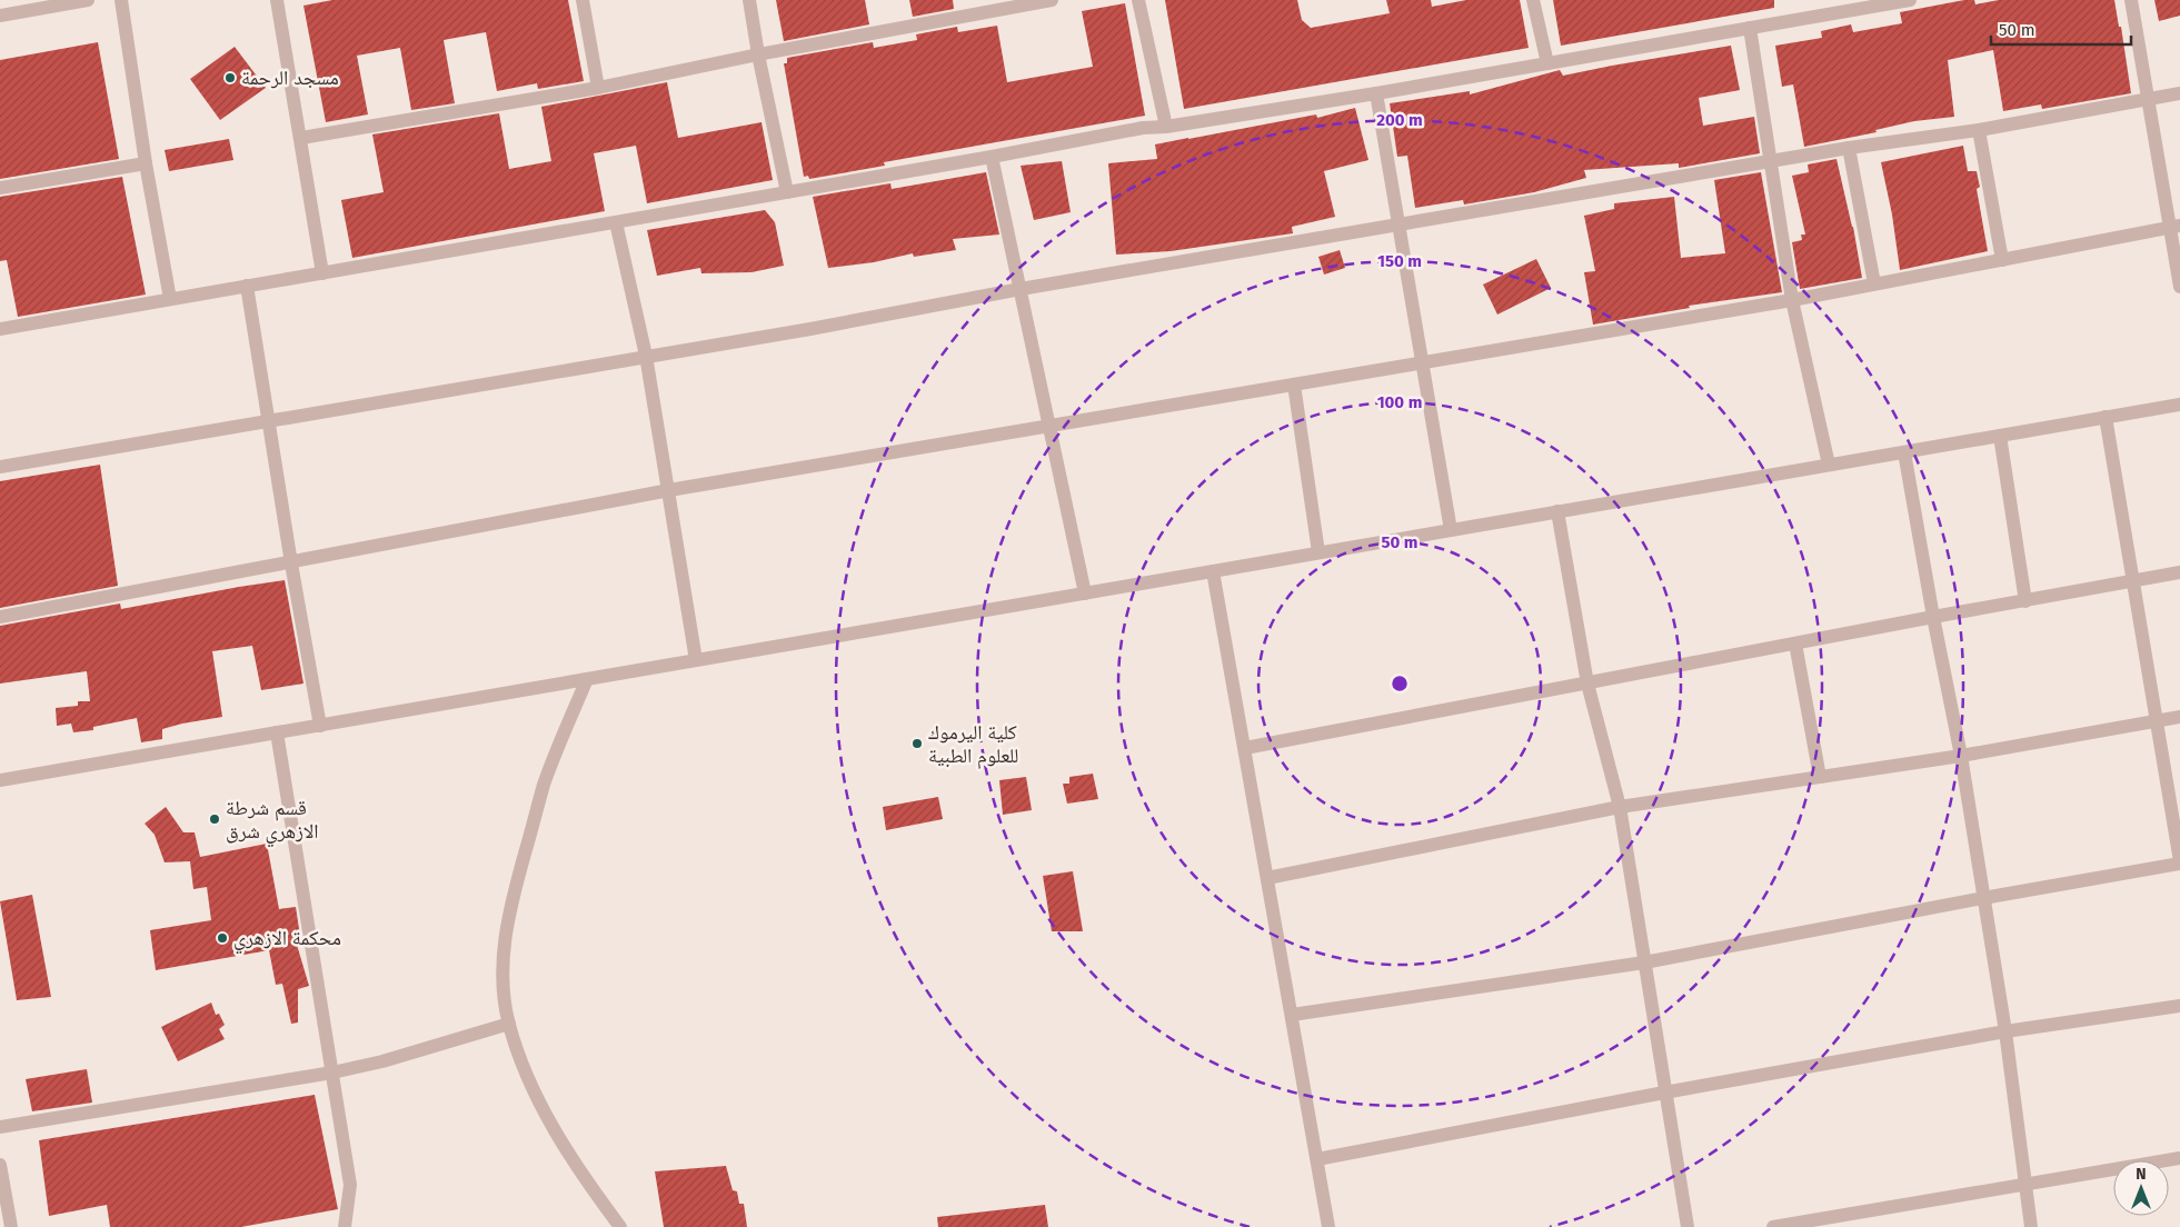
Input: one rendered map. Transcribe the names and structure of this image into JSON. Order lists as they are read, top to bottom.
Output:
{
  "places": [
    "مسجد الرحمة",
    "كلية اليرموك للعلوم الطبية",
    "قسم شرطة الازهري شرق",
    "محكمة الازهري"
  ],
  "scale_bar": "50 m",
  "north": "top",
  "rings": [
    "200 m",
    "150 m",
    "100 m",
    "50 m"
  ]
}
